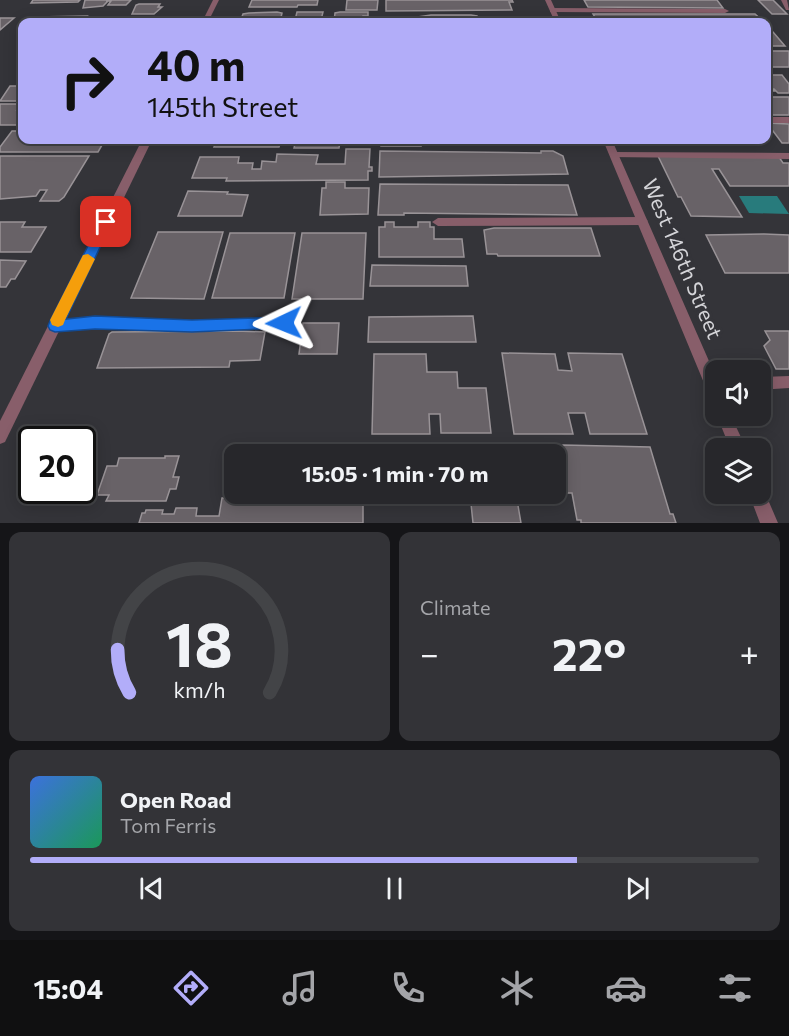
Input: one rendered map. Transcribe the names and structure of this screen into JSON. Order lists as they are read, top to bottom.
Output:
{
  "streets": {
    "street": ["West 146th Street"]
  },
  "page": {
    "turn": ["40 m", "145th Street"],
    "limit": "20",
    "trip": "15:05 · 1 min · 70 m",
    "tile": "Climate",
    "heat": ["−", "22°", "+"],
    "song": ["Open Road", "Tom Ferris"],
    "tabs": "15:04",
    "gauge": ["18", "km/h"]
  }
}
